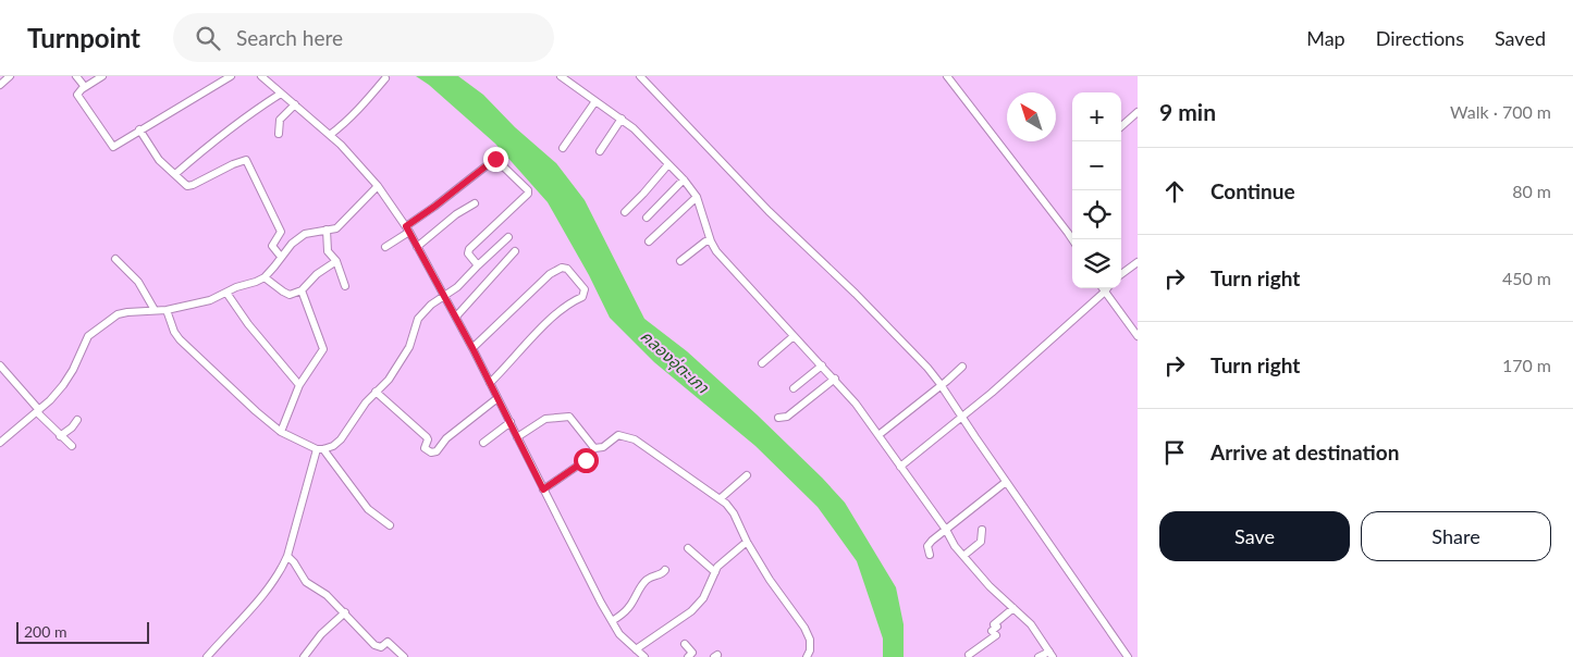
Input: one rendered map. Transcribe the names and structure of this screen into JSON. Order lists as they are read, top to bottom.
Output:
{
  "water": ["คลองอุ่ตะเภา"],
  "scale_bar": "200 m",
  "north": "top left",
  "page": {
    "header": "Turnpoint",
    "search": "Search here",
    "nav": ["Map", "Directions", "Saved"],
    "heading": ["9 min", "Walk · 700 m"],
    "map_buttons": ["+", "−"],
    "list": [
      ["Continue", "80 m"],
      ["Turn right", "450 m"],
      ["Turn right", "170 m"],
      "Arrive at destination"
    ],
    "buttons": ["Save", "Share"],
    "scale": "200 m"
  }
}
